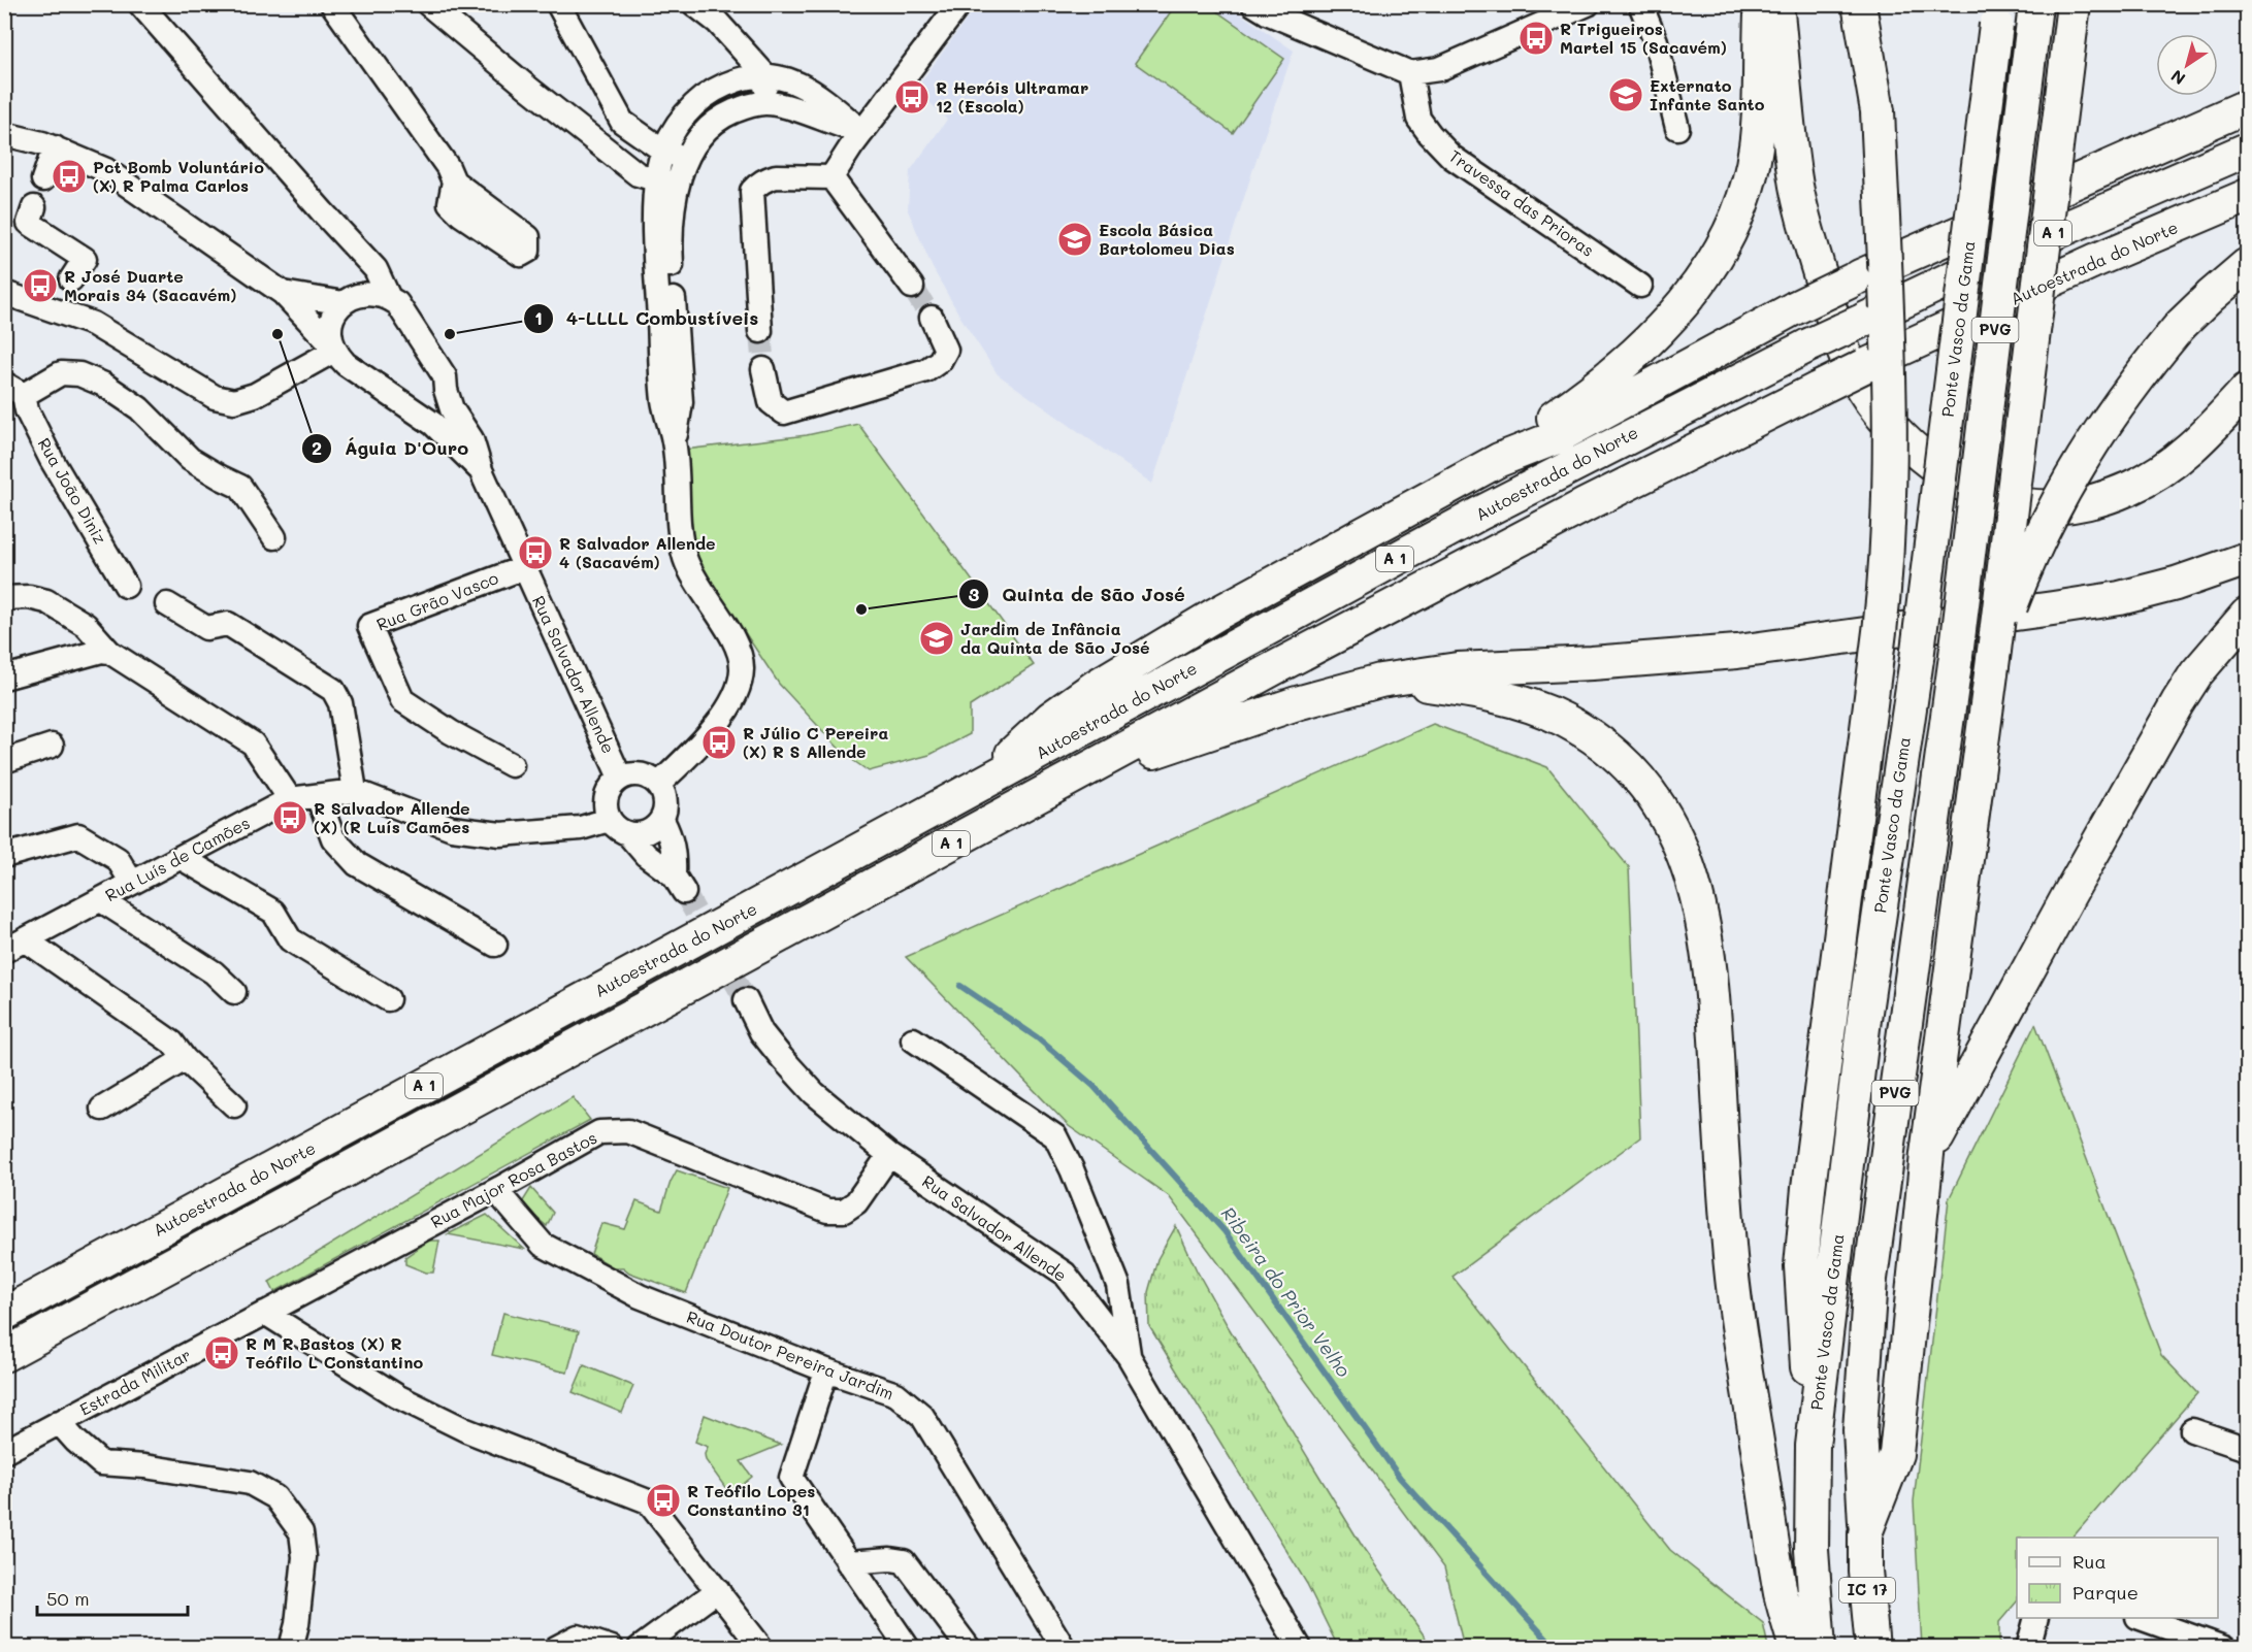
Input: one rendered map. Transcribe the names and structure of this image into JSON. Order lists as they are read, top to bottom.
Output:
{
  "streets": {
    "highway": [
      "A 1",
      "Autoestrada do Norte",
      "Ponte Vasco da Gama",
      "PVG",
      "IC 17"
    ],
    "street": [
      "Travessa das Prioras",
      "Rua João Diniz",
      "Rua Grão Vasco",
      "Rua Salvador Allende",
      "Rua Luís de Camões",
      "Rua Major Rosa Bastos",
      "Rua Doutor Pereira Jardim",
      "Estrada Militar"
    ]
  },
  "crossings": [
    ["PVG", "IC 17"],
    ["Rua Grão Vasco", "Rua Salvador Allende"],
    ["Rua Salvador Allende", "Rua Luís de Camões"],
    ["Rua Salvador Allende", "Rua Major Rosa Bastos"],
    ["Rua Major Rosa Bastos", "Rua Doutor Pereira Jardim"],
    ["Rua Major Rosa Bastos", "Estrada Militar"]
  ],
  "water": ["Ribeira do Prior Velho"],
  "places": {
    "bus stop": [
      "R Trigueiros Martel 15 (Sacavém)",
      "R Heróis Ultramar 12 (Escola)",
      "Pct Bomb Voluntário (X) R Palma Carlos",
      "R José Duarte Morais 34 (Sacavém)",
      "R Salvador Allende 4 (Sacavém)",
      "R Júlio C Pereira (X) R S Allende",
      "R Salvador Allende (X) (R Luís Camões",
      "R M R Bastos (X) R Teófilo L Constantino",
      "R Teófilo Lopes Constantino 31"
    ],
    "school or university": ["Externato Infante Santo", "Escola Básica Bartolomeu Dias", "Jardim de Infância da Quinta de São José"],
    "other": ["Águia D'Ouro", "4-LLLL Combustíveis", "Quinta de São José"]
  },
  "legend": ["Rua", "Parque"],
  "scale_bar": "50 m",
  "north": "bottom left"
}
